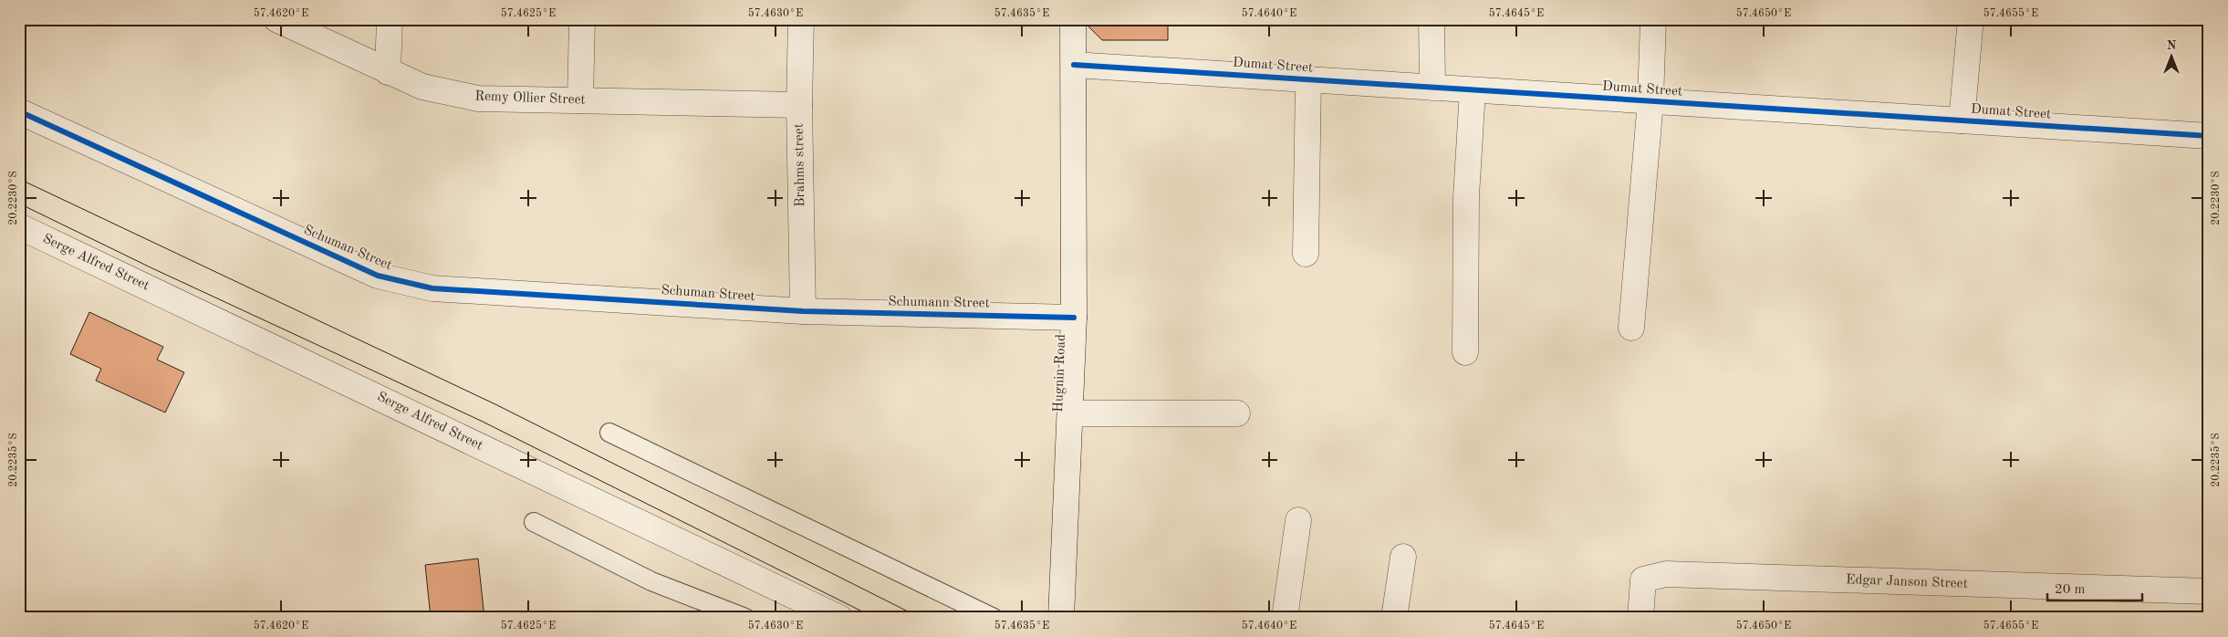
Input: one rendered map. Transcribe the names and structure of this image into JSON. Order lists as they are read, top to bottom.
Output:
{
  "streets": {
    "street": [
      "Dumat Street",
      "Remy Ollier Street",
      "Brahms street",
      "Schuman Street",
      "Serge Alfred Street",
      "Schumann Street",
      "Hugnin Road",
      "Edgar Janson Street"
    ]
  },
  "crossings": [
    ["Dumat Street", "Hugnin Road"],
    ["Remy Ollier Street", "Brahms street"],
    ["Brahms street", "Schuman Street"],
    ["Brahms street", "Schumann Street"],
    ["Schuman Street", "Schumann Street"],
    ["Schumann Street", "Hugnin Road"]
  ],
  "scale_bar": "20 m",
  "north": "top",
  "coordinates": [
    "57.4620°E",
    "57.4625°E",
    "57.4630°E",
    "57.4635°E",
    "57.4640°E",
    "57.4645°E",
    "57.4650°E",
    "57.4655°E",
    "20.2230°S",
    "20.2235°S"
  ]
}
